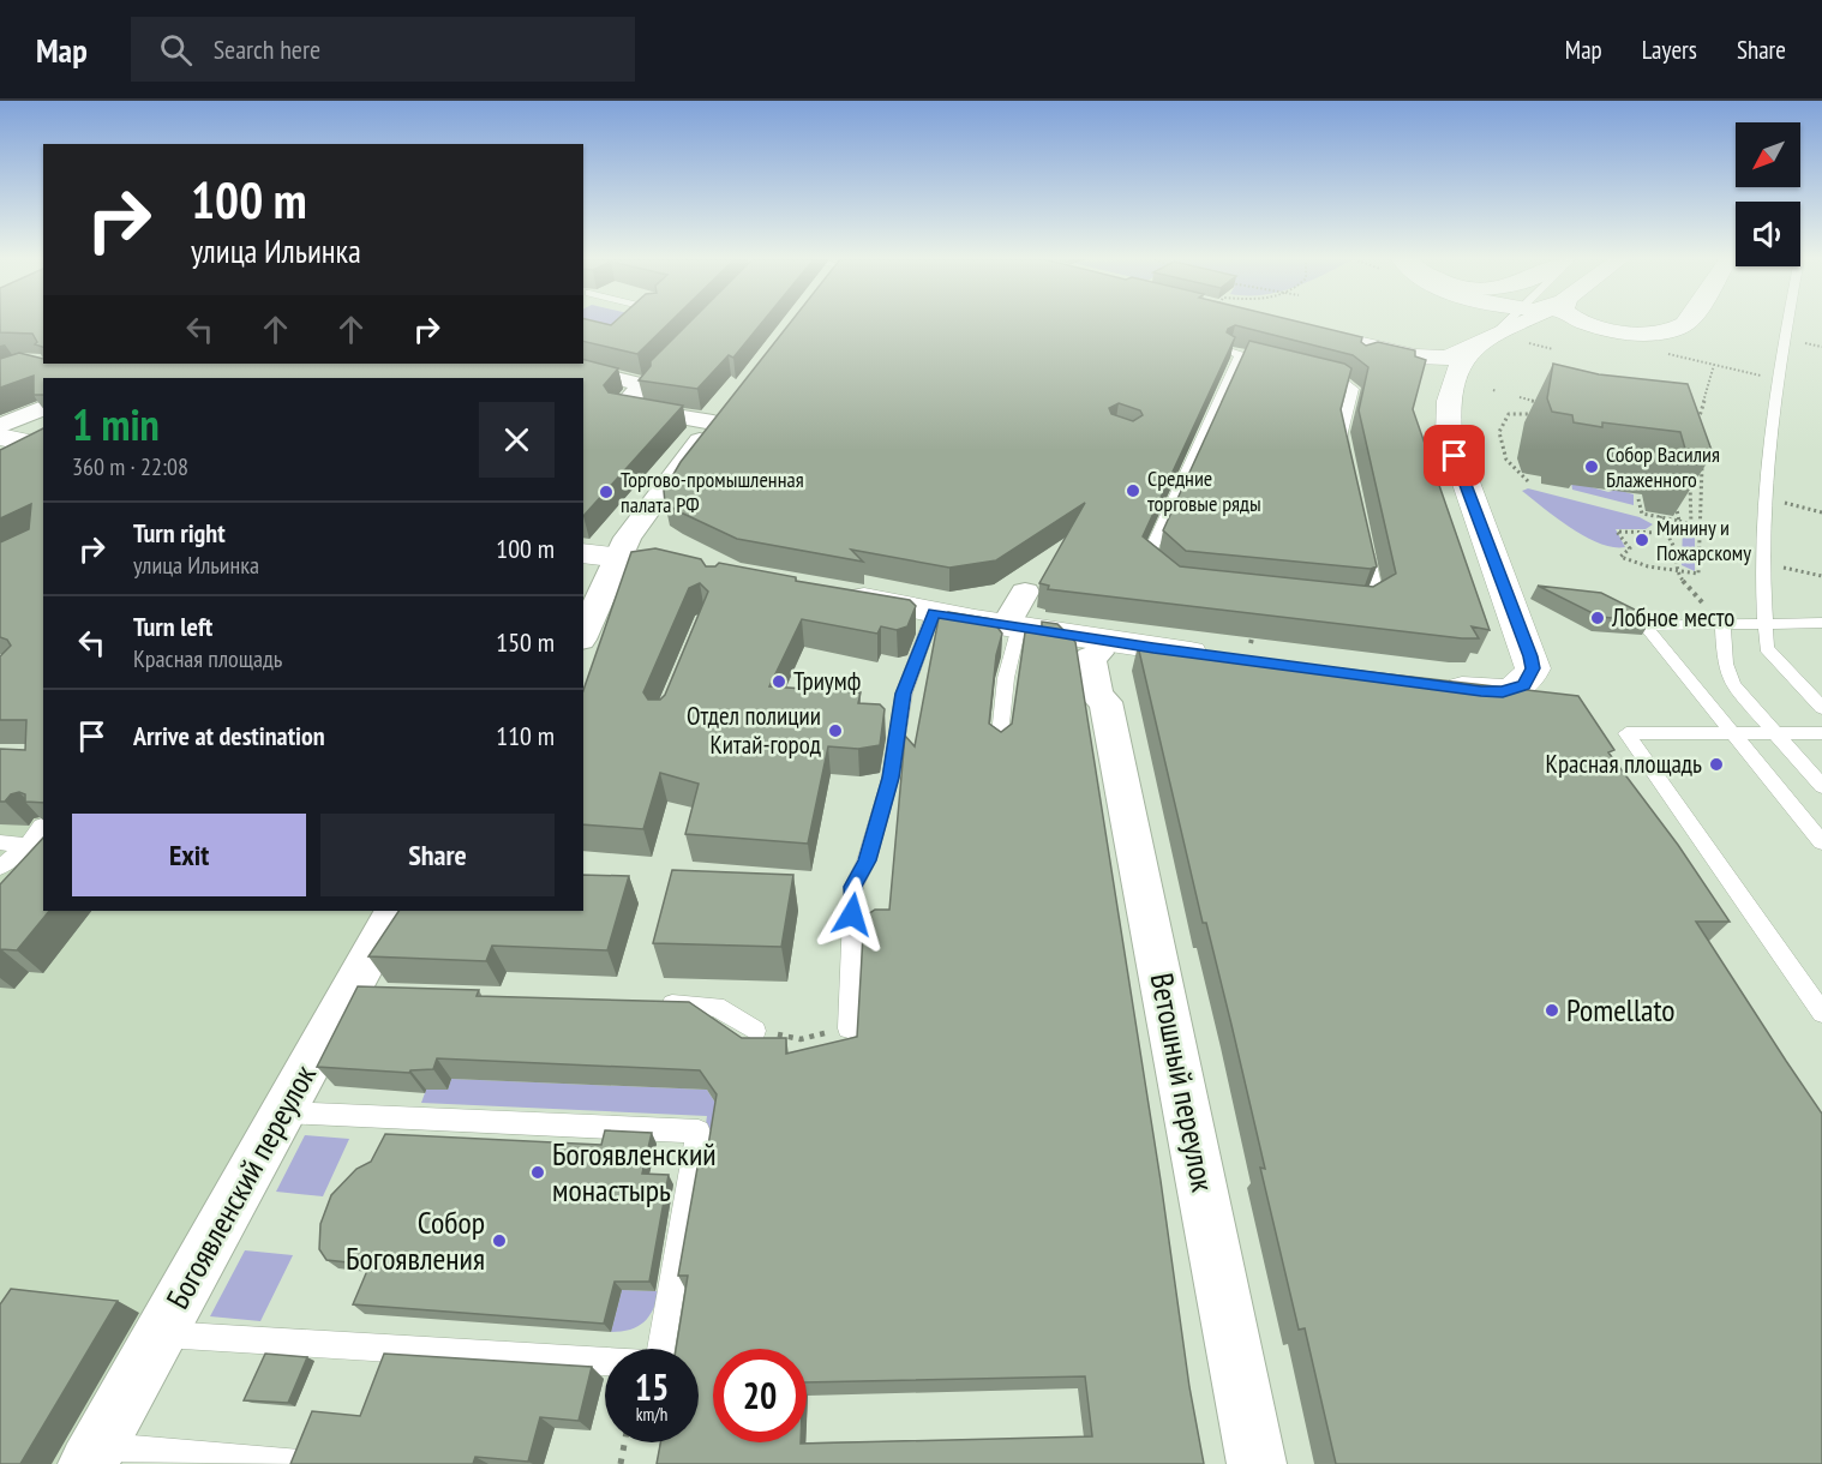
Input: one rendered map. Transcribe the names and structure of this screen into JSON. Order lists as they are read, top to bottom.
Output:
{
  "streets": {
    "street": ["Ветошный переулок", "Богоявленский переулок"]
  },
  "places": [
    "Собор Василия Блаженного",
    "Средние торговые ряды",
    "Торгово-промышленная палата РФ",
    "Минину и Пожарскому",
    "Лобное место",
    "Триумф",
    "Отдел полиции Китай-город",
    "Красная площадь",
    "Pomellato",
    "Богоявленский монастырь",
    "Собор Богоявления"
  ],
  "north": "bottom left",
  "page": {
    "header": "Map",
    "search": "Search here",
    "nav": ["Map", "Layers", "Share"],
    "turn": ["100 m", "улица Ильинка"],
    "heading": ["1 min", "360 m · 22:08"],
    "list": [
      {
        "name": "Turn right",
        "note": "улица Ильинка",
        "value": "100 m"
      },
      {
        "name": "Turn left",
        "note": "Красная площадь",
        "value": "150 m"
      },
      {
        "name": "Arrive at destination",
        "value": "110 m"
      }
    ],
    "buttons": ["Exit", "Share"],
    "speed": "15 km/h",
    "limit": "20"
  }
}
